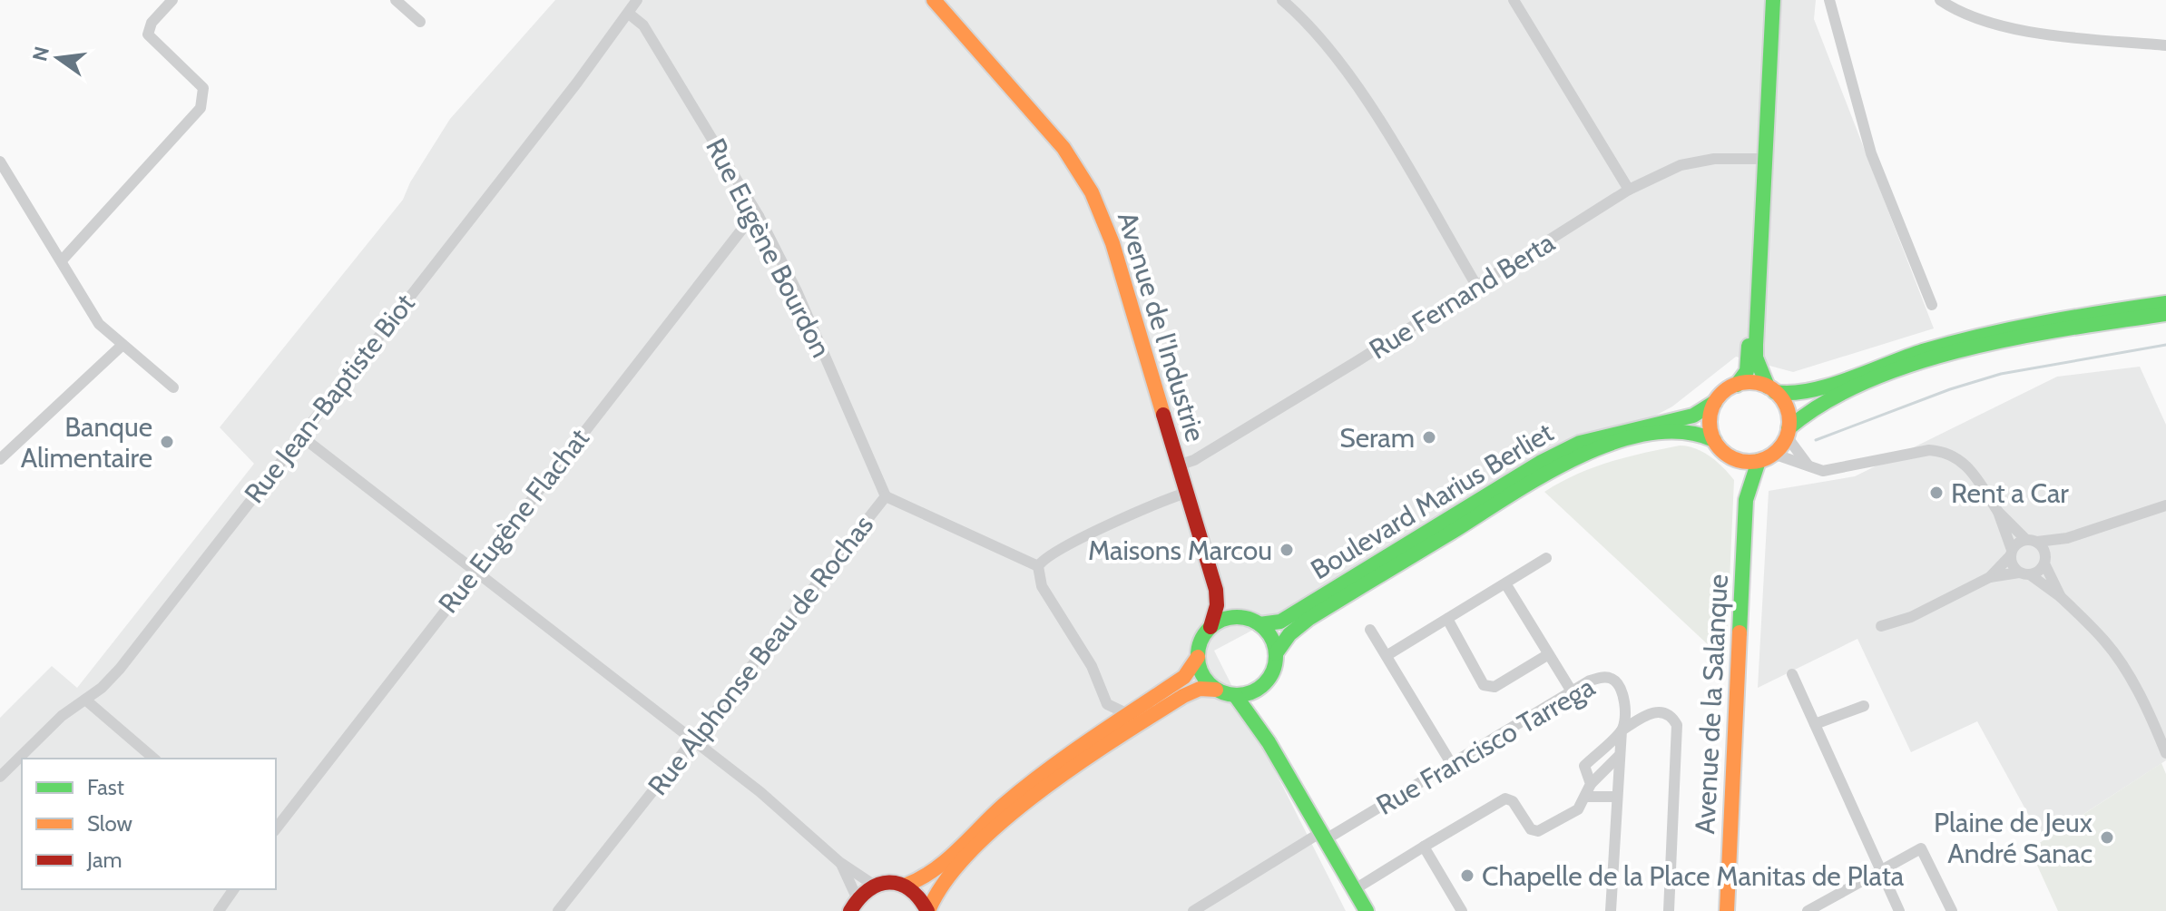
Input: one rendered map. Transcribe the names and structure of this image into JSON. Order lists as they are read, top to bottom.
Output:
{
  "streets": {
    "main road": ["Avenue de l'Industrie", "Boulevard Marius Berliet", "Avenue de la Salanque"],
    "street": [
      "Rue Eugène Bourdon",
      "Rue Fernand Berta",
      "Rue Jean-Baptiste Biot",
      "Rue Eugène Flachat",
      "Rue Alphonse Beau de Rochas",
      "Rue Francisco Tarrega"
    ]
  },
  "crossings": [
    ["Rue Eugène Bourdon", "Rue Jean-Baptiste Biot"],
    ["Rue Eugène Bourdon", "Rue Eugène Flachat"],
    ["Rue Eugène Bourdon", "Rue Alphonse Beau de Rochas"],
    ["Rue Fernand Berta", "Avenue de l'Industrie"],
    ["Avenue de l'Industrie", "Boulevard Marius Berliet"],
    ["Boulevard Marius Berliet", "Avenue de la Salanque"]
  ],
  "places": [
    "Seram",
    "Banque Alimentaire",
    "Rent a Car",
    "Maisons Marcou",
    "Plaine de Jeux André Sanac",
    "Chapelle de la Place Manitas de Plata"
  ],
  "legend": ["Fast", "Slow", "Jam"],
  "north": "left"
}
